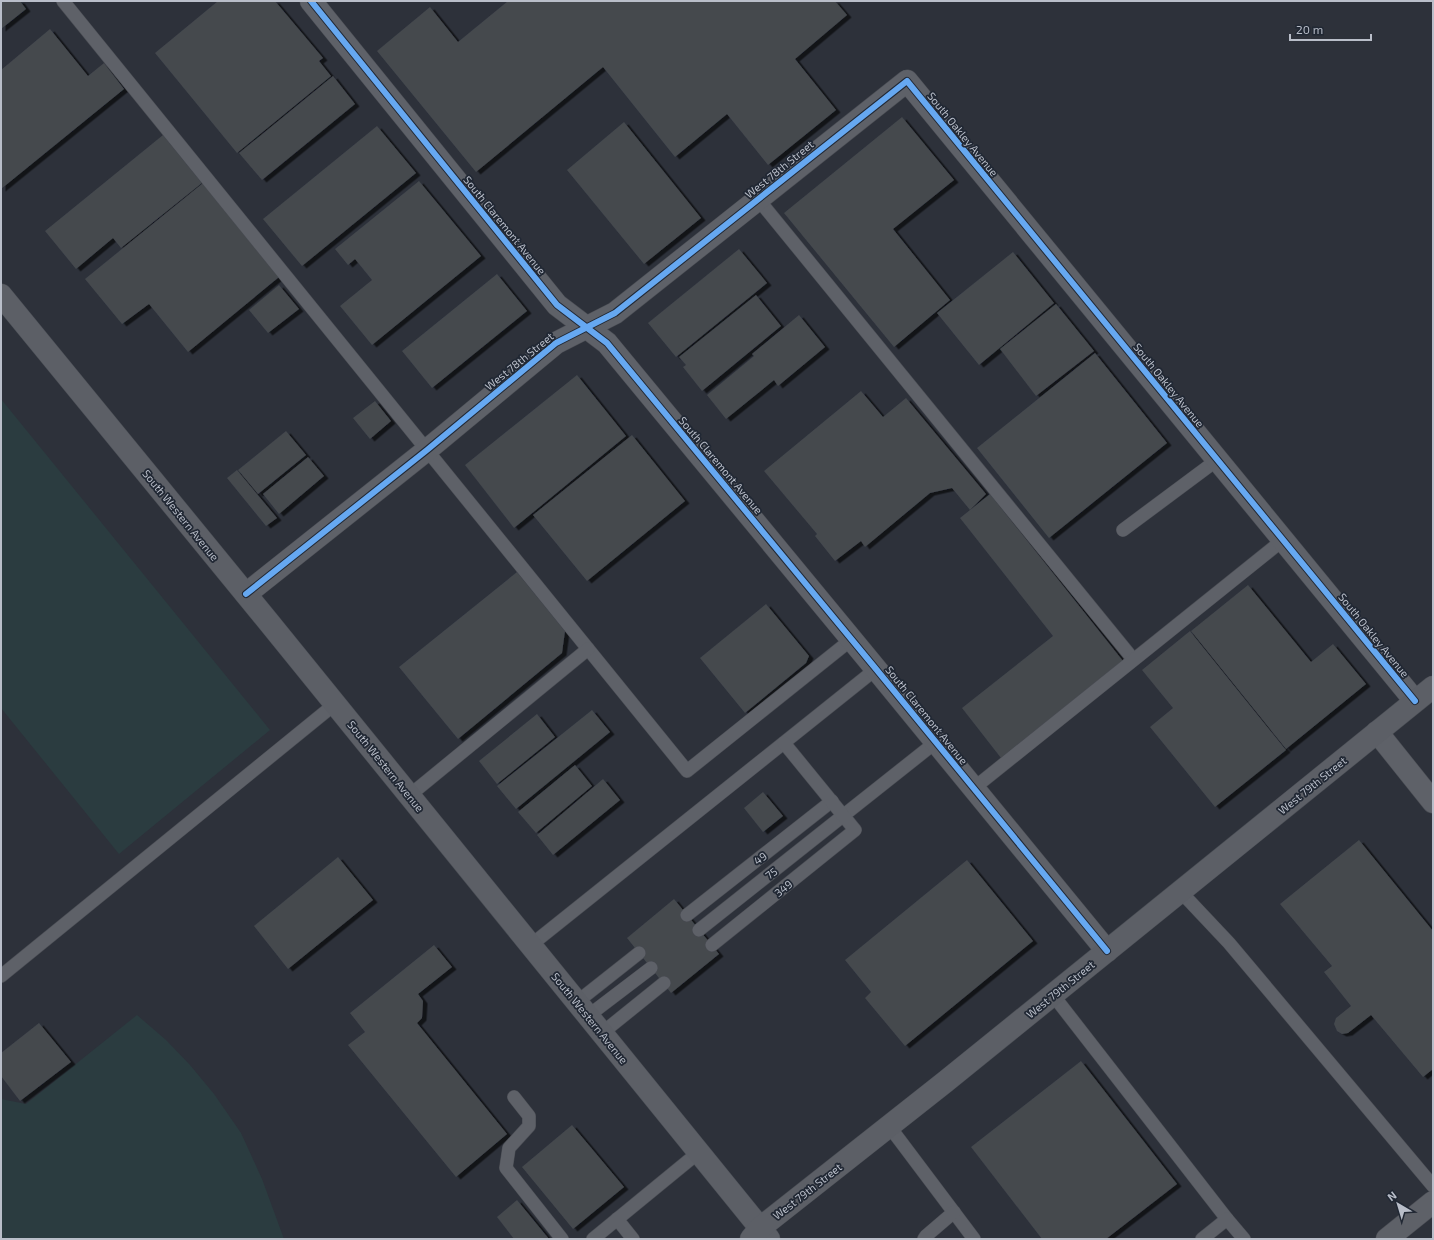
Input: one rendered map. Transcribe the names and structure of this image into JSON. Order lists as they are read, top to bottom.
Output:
{
  "streets": {
    "main road": ["South Western Avenue", "West 79th Street"],
    "street": ["South Oakley Avenue", "West 78th Street", "South Claremont Avenue"],
    "lane": ["49", "75", "349"]
  },
  "crossings": [
    ["South Oakley Avenue", "West 78th Street"],
    ["South Oakley Avenue", "West 79th Street"],
    ["West 78th Street", "South Claremont Avenue"],
    ["West 78th Street", "South Western Avenue"],
    ["South Claremont Avenue", "West 79th Street"],
    ["South Claremont Avenue", "75"],
    ["South Western Avenue", "West 79th Street"],
    ["75", "349"]
  ],
  "scale_bar": "20 m",
  "north": "top left"
}
